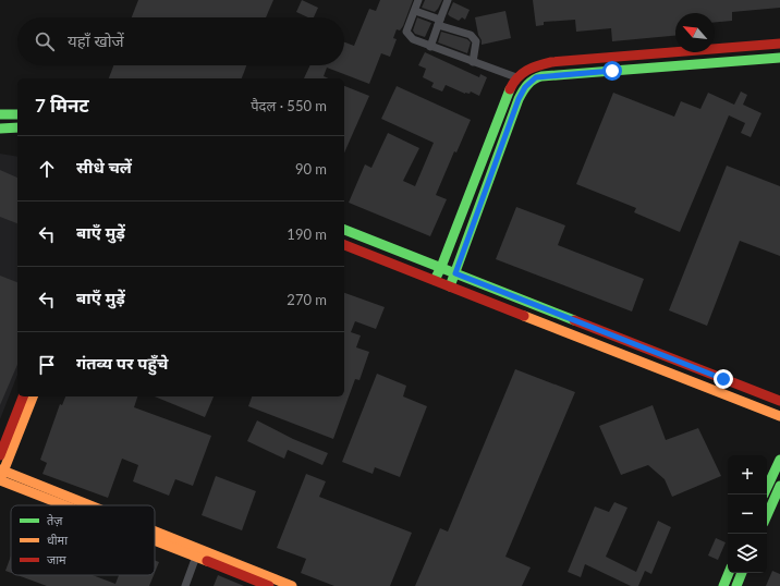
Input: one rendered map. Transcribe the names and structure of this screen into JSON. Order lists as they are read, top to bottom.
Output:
{
  "legend": ["तेज़", "धीमा", "जाम"],
  "north": "top left",
  "page": {
    "search": "यहाँ खोजें",
    "heading": ["7 मिनट", "पैदल · 550 m"],
    "list": [
      ["सीधे चलें", "90 m"],
      ["बाएँ मुड़ें", "190 m"],
      ["बाएँ मुड़ें", "270 m"],
      "गंतव्य पर पहुँचे"
    ],
    "map_buttons": ["+", "−"]
  }
}
